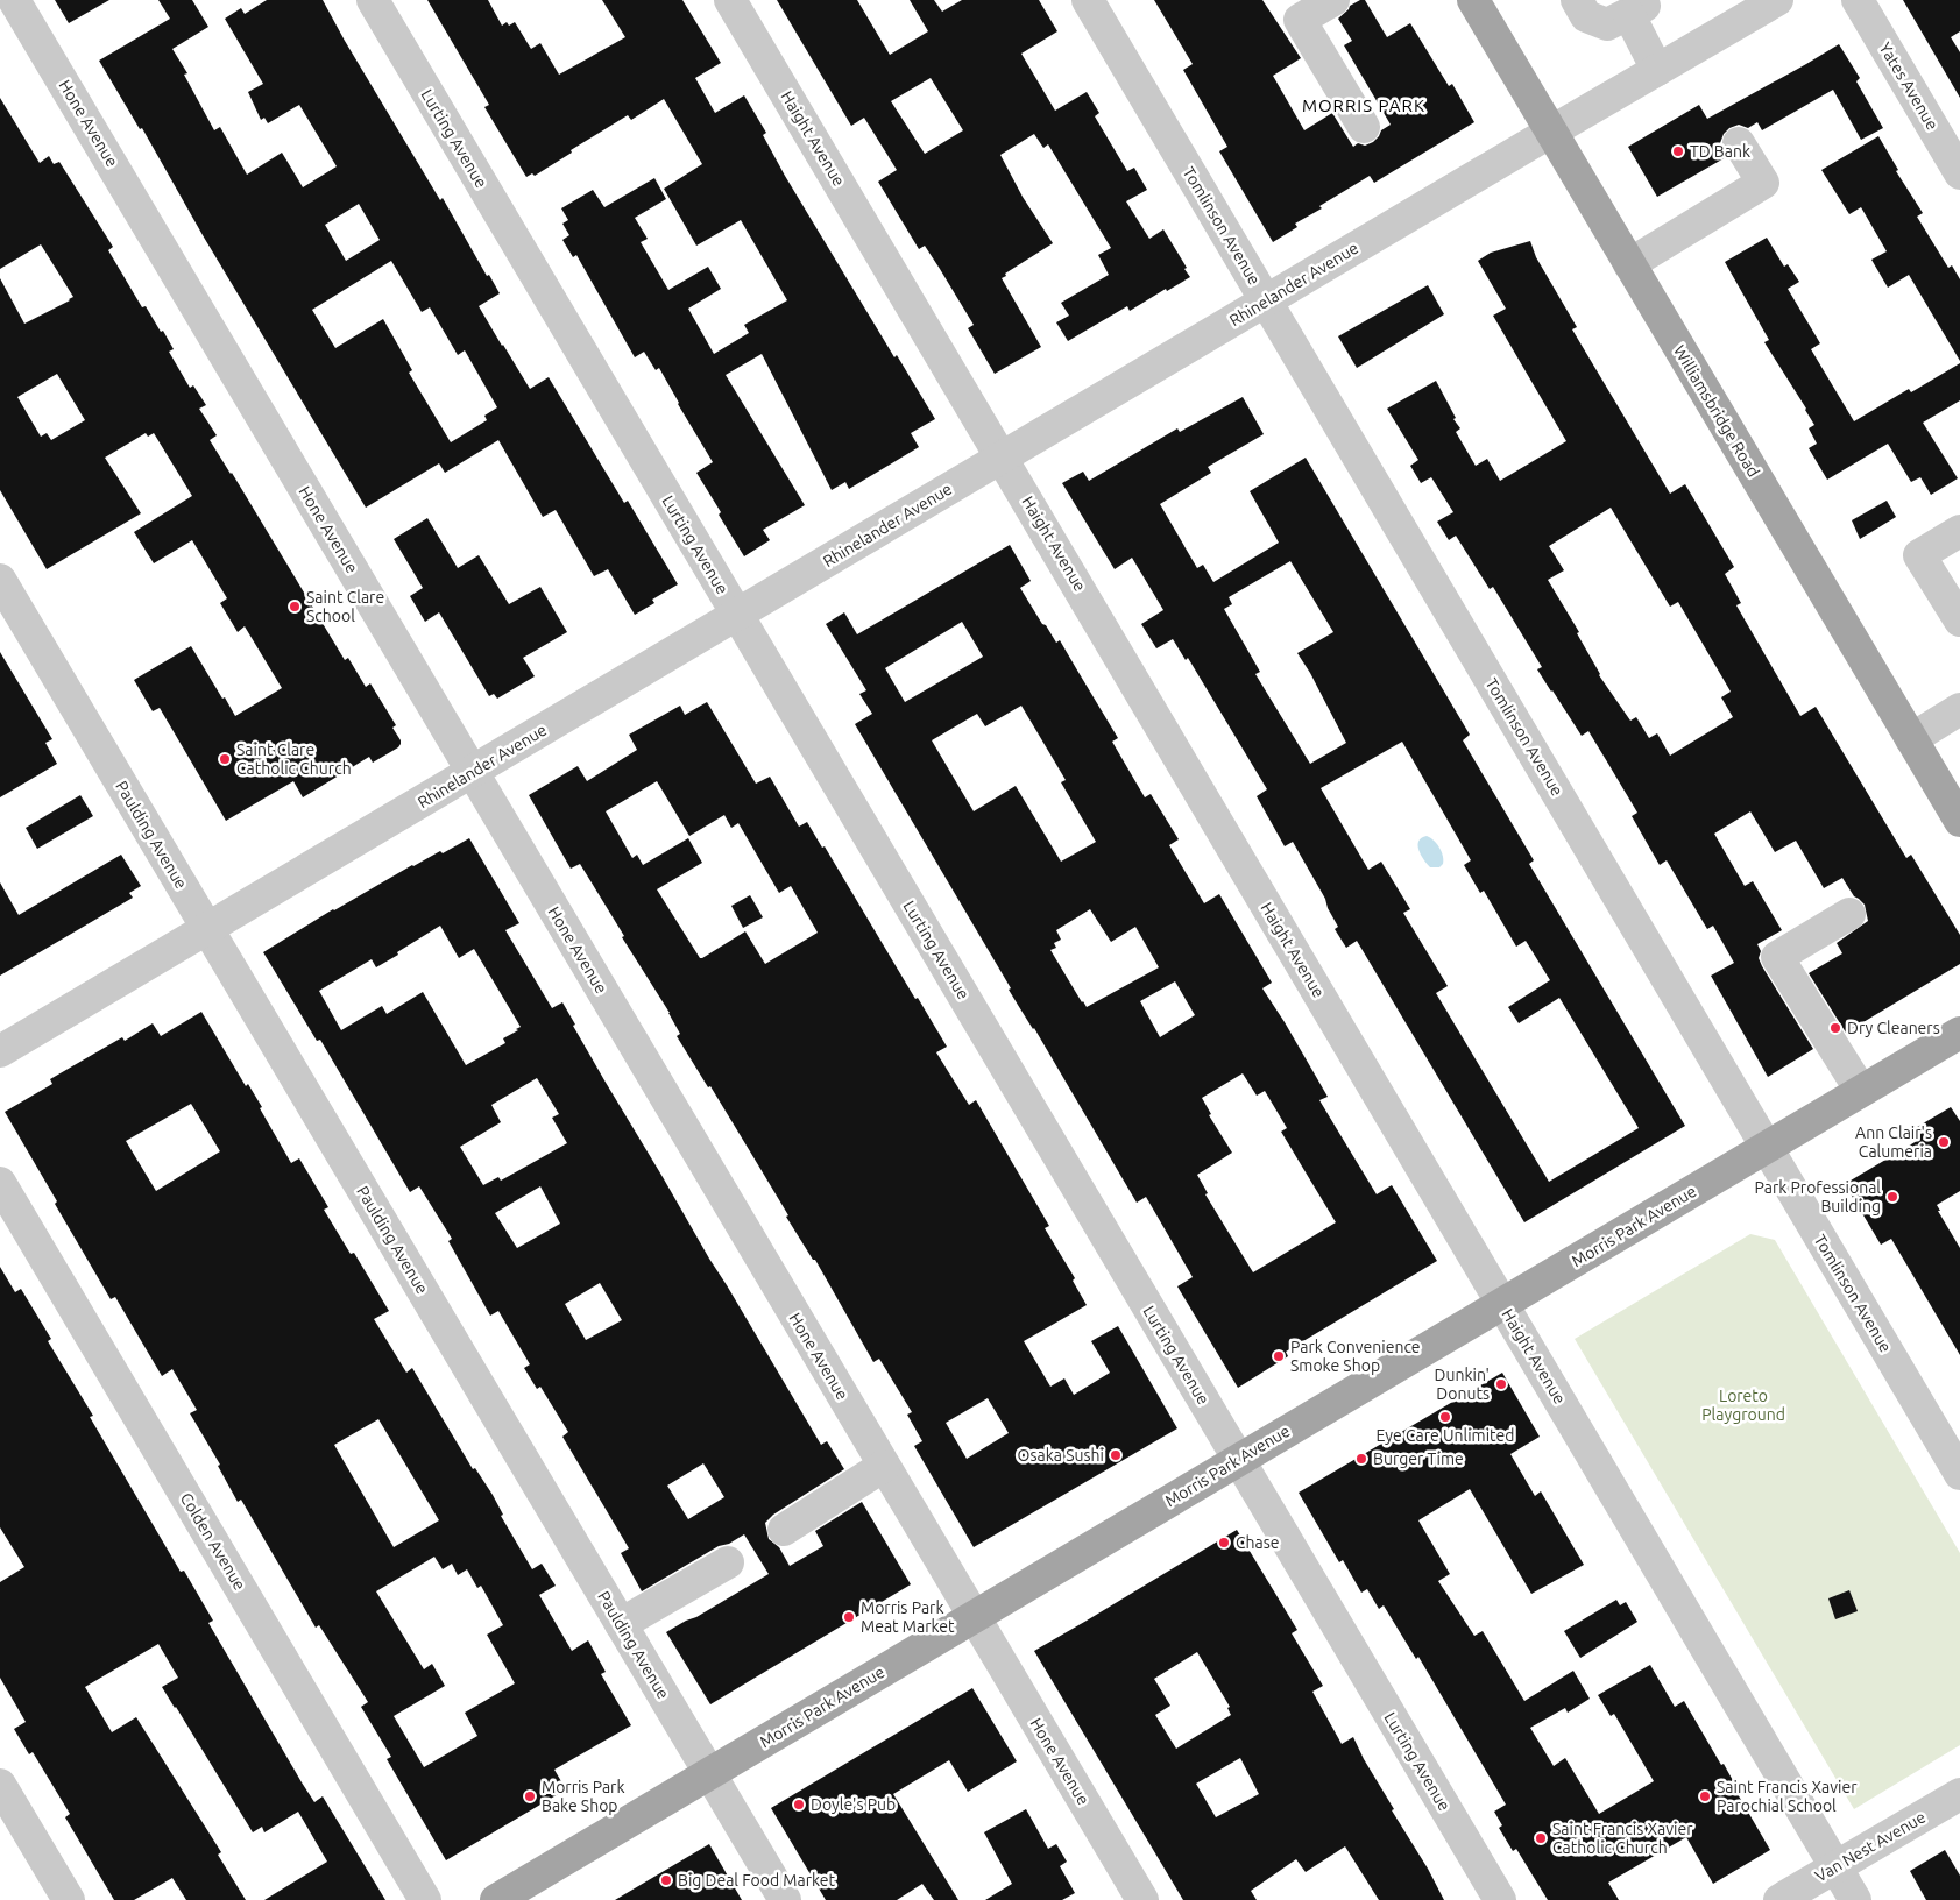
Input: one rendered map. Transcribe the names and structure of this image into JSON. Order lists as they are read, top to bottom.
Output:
{
  "streets": {
    "main road": ["Williamsbridge Road", "Morris Park Avenue"],
    "street": [
      "Yates Avenue",
      "Hone Avenue",
      "Lurting Avenue",
      "Haight Avenue",
      "Tomlinson Avenue",
      "Rhinelander Avenue",
      "Paulding Avenue",
      "Colden Avenue",
      "Van Nest Avenue"
    ]
  },
  "crossings": [
    ["Hone Avenue", "Rhinelander Avenue"],
    ["Hone Avenue", "Morris Park Avenue"],
    ["Lurting Avenue", "Rhinelander Avenue"],
    ["Lurting Avenue", "Morris Park Avenue"],
    ["Haight Avenue", "Rhinelander Avenue"],
    ["Haight Avenue", "Morris Park Avenue"],
    ["Haight Avenue", "Van Nest Avenue"],
    ["Tomlinson Avenue", "Rhinelander Avenue"],
    ["Tomlinson Avenue", "Morris Park Avenue"],
    ["Rhinelander Avenue", "Williamsbridge Road"],
    ["Rhinelander Avenue", "Paulding Avenue"],
    ["Paulding Avenue", "Morris Park Avenue"]
  ],
  "districts": ["MORRIS PARK"],
  "parks": ["Loreto Playground"],
  "places": [
    "TD Bank",
    "Saint Clare School",
    "Saint Clare Catholic Church",
    "Dry Cleaners",
    "Ann Clair's Calumeria",
    "Park Professional Building",
    "Park Convenience Smoke Shop",
    "Dunkin' Donuts",
    "Eye Care Unlimited",
    "Osaka Sushi",
    "Burger Time",
    "Chase",
    "Morris Park Meat Market",
    "Morris Park Bake Shop",
    "Saint Francis Xavier Parochial School",
    "Doyle's Pub",
    "Saint Francis Xavier Catholic Church",
    "Big Deal Food Market"
  ]
}
